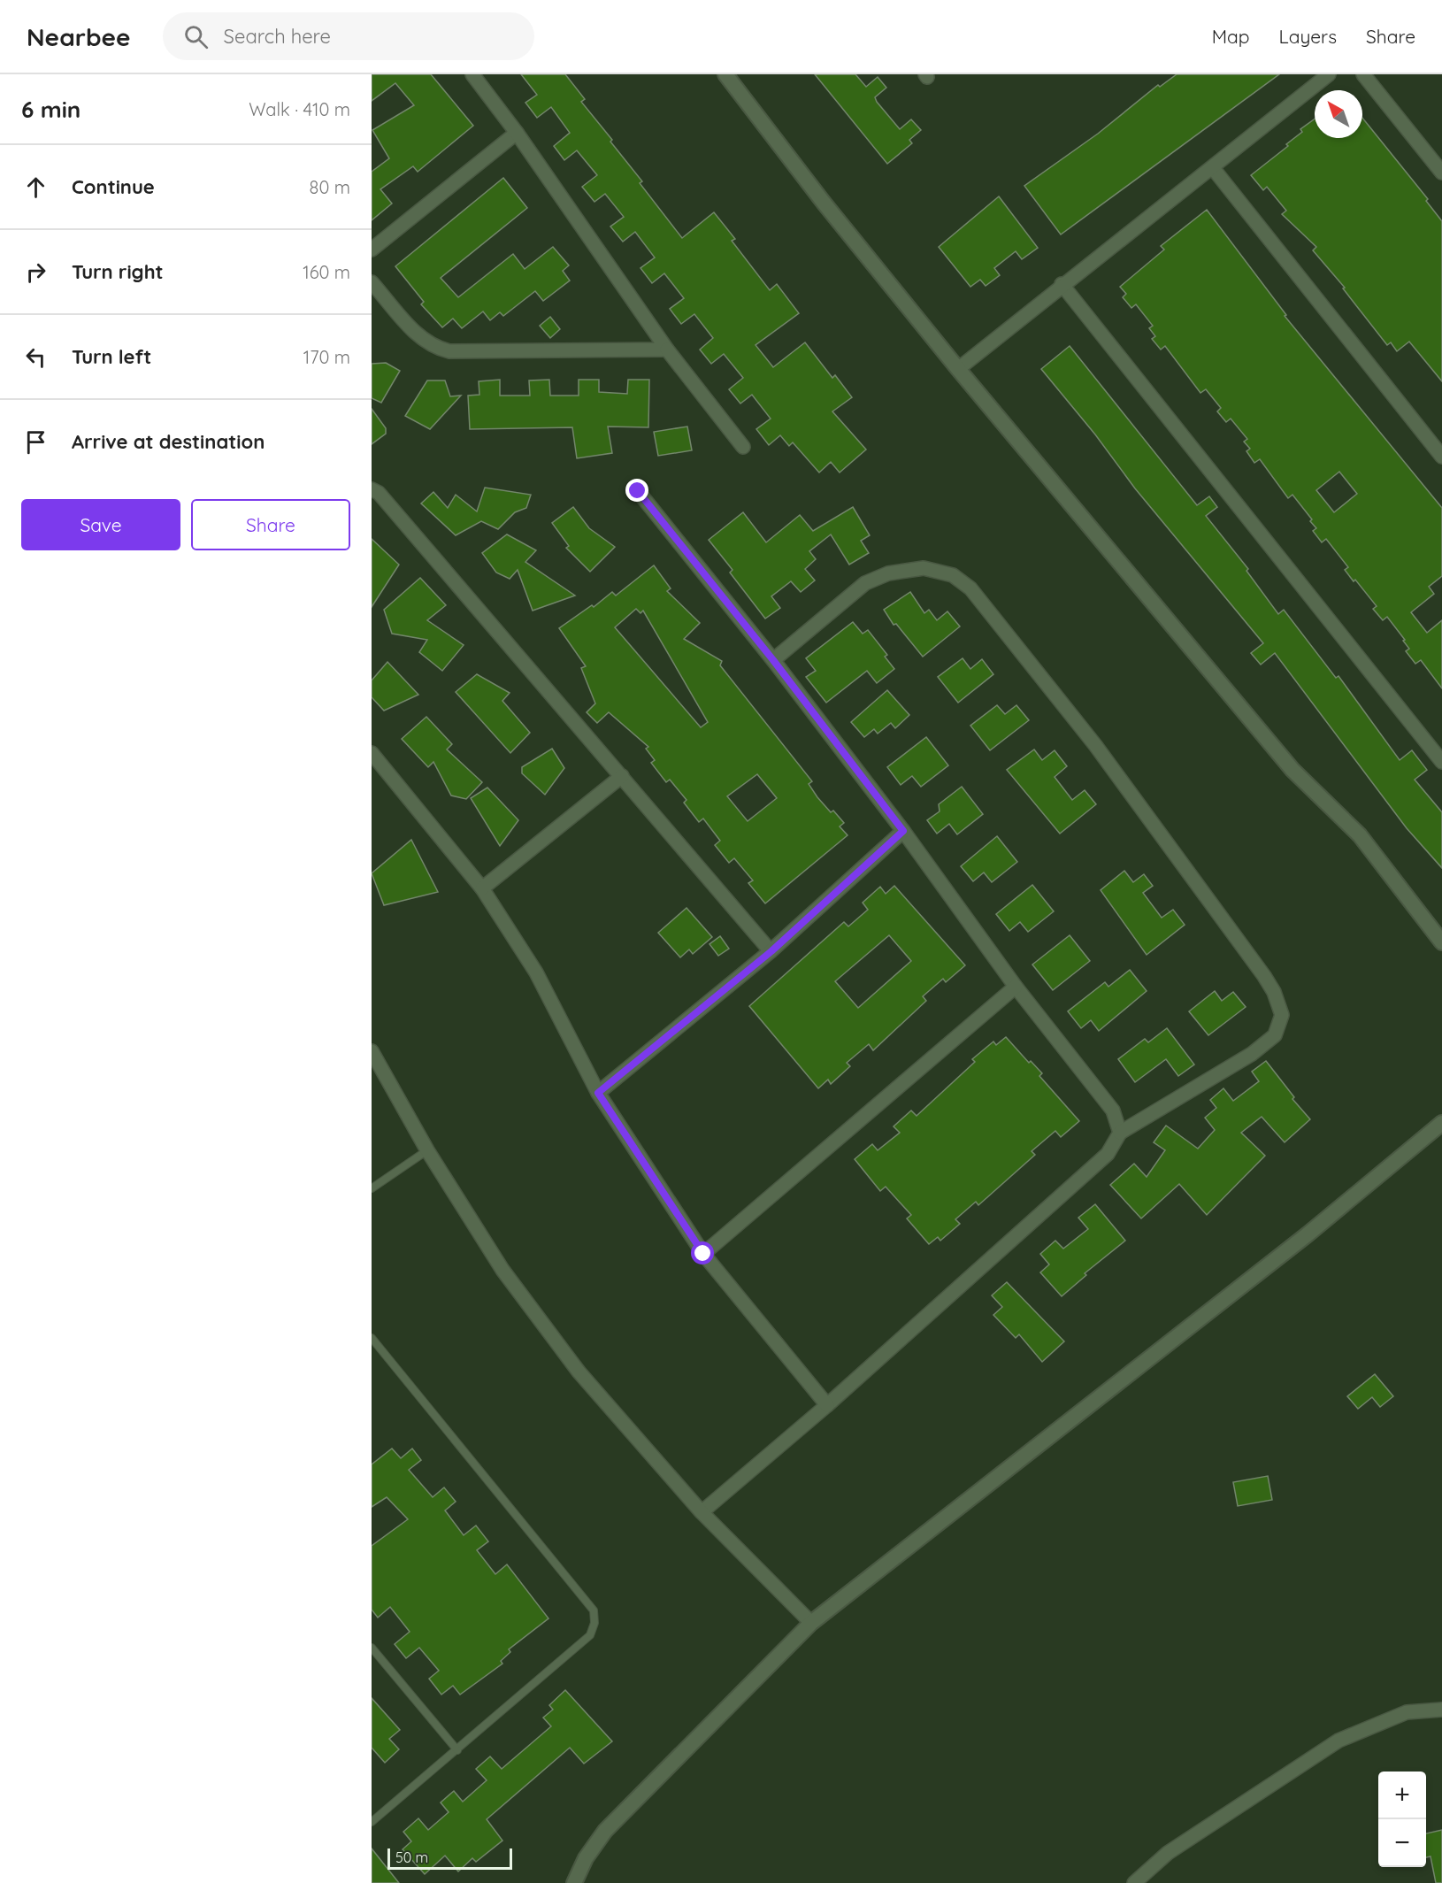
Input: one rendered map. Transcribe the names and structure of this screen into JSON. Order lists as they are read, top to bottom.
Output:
{
  "scale_bar": "50 m",
  "north": "top left",
  "page": {
    "header": "Nearbee",
    "search": "Search here",
    "nav": ["Map", "Layers", "Share"],
    "heading": ["6 min", "Walk · 410 m"],
    "list": [
      ["Continue", "80 m"],
      ["Turn right", "160 m"],
      ["Turn left", "170 m"],
      "Arrive at destination"
    ],
    "buttons": ["Save", "Share"],
    "map_buttons": ["+", "−"],
    "scale": "50 m"
  }
}
